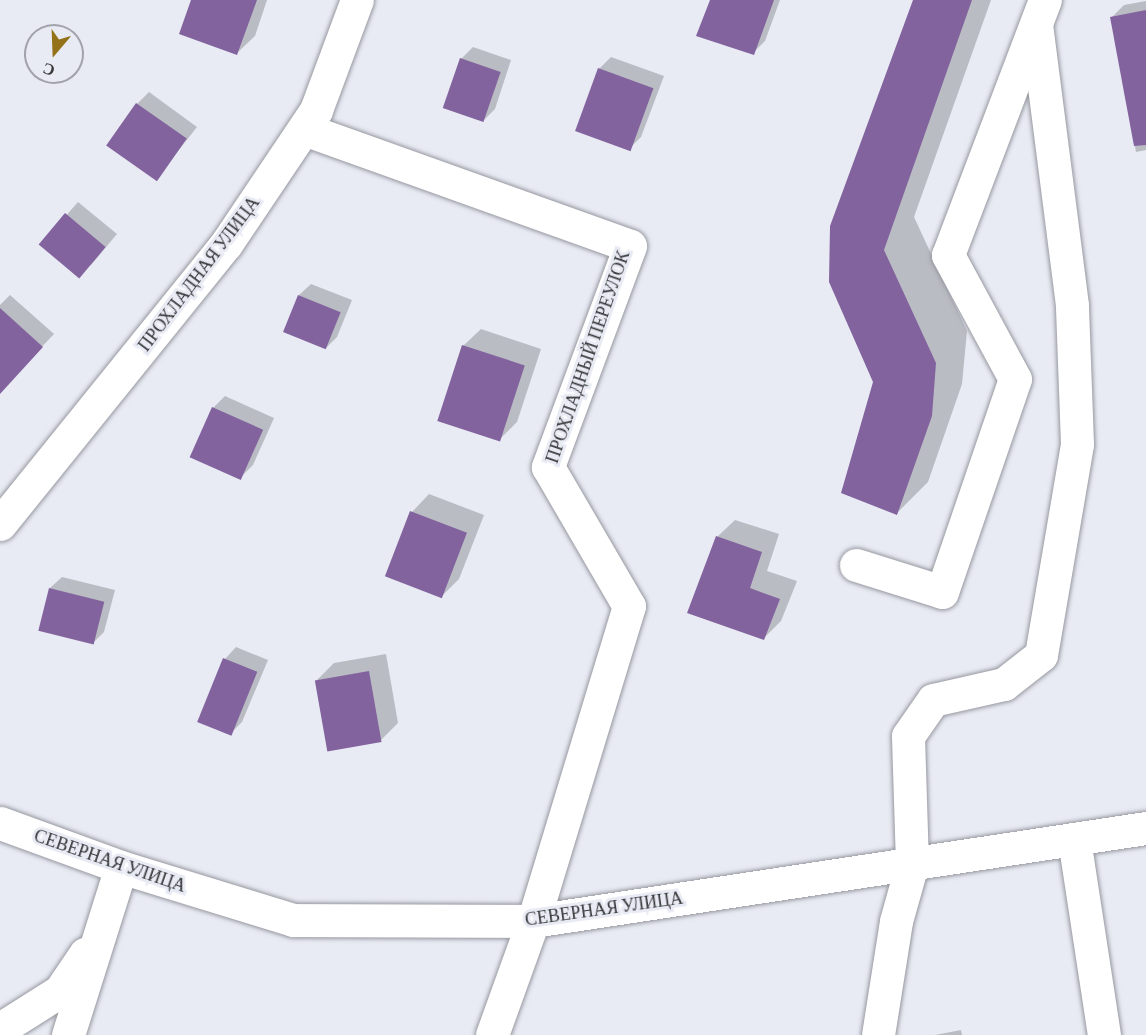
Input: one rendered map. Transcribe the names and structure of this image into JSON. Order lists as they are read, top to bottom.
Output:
{
  "streets": {
    "street": ["ПРОХЛАДНАЯ УЛИЦА", "ПРОХЛАДНЫЙ ПЕРЕУЛОК", "СЕВЕРНАЯ УЛИЦА"]
  },
  "crossings": [
    ["ПРОХЛАДНАЯ УЛИЦА", "ПРОХЛАДНЫЙ ПЕРЕУЛОК"],
    ["ПРОХЛАДНЫЙ ПЕРЕУЛОК", "СЕВЕРНАЯ УЛИЦА"]
  ],
  "north": "bottom"
}
